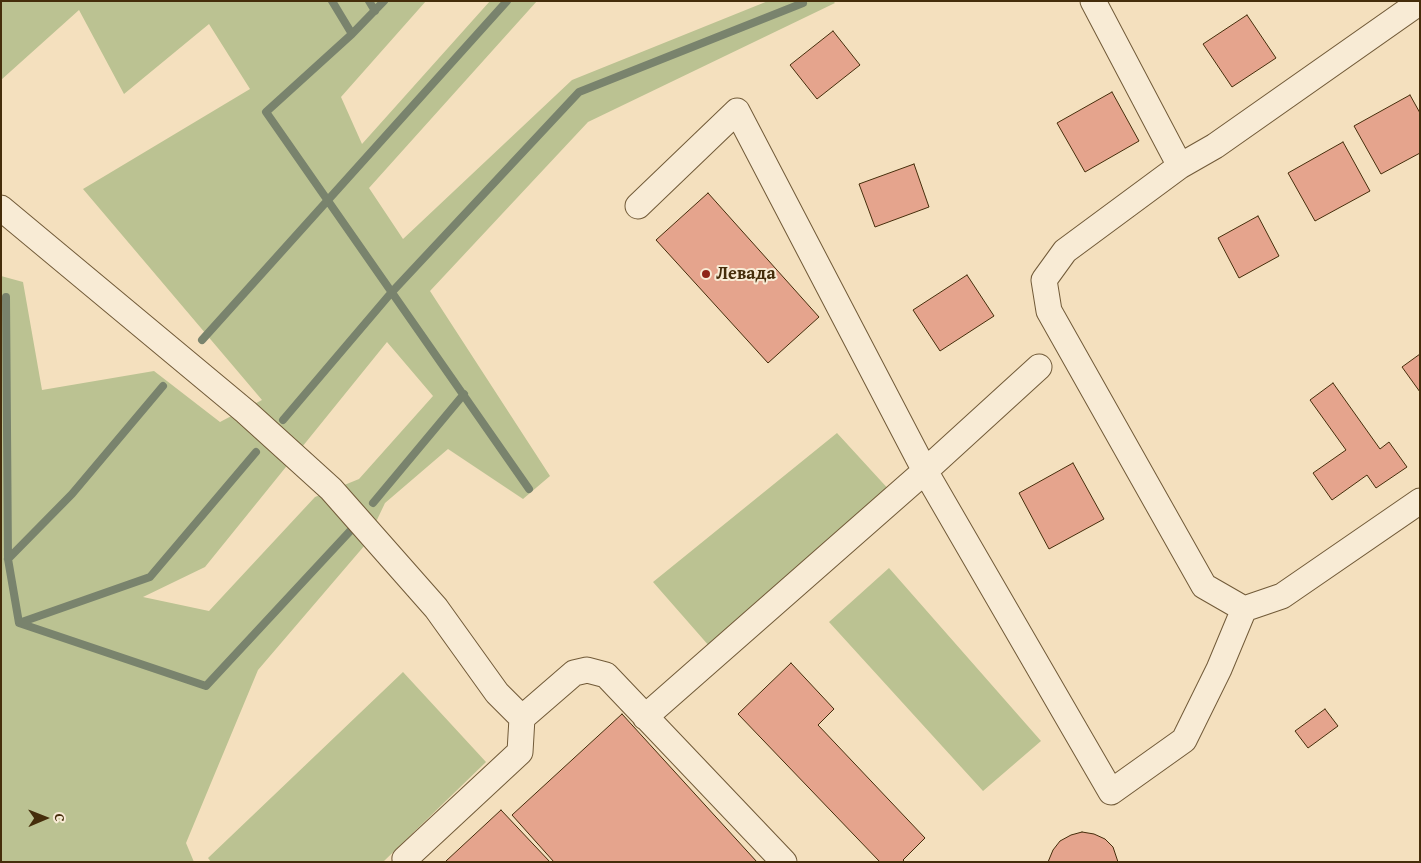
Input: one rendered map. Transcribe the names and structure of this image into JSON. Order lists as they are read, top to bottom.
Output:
{
  "places": ["Левада"],
  "north": "right"
}
